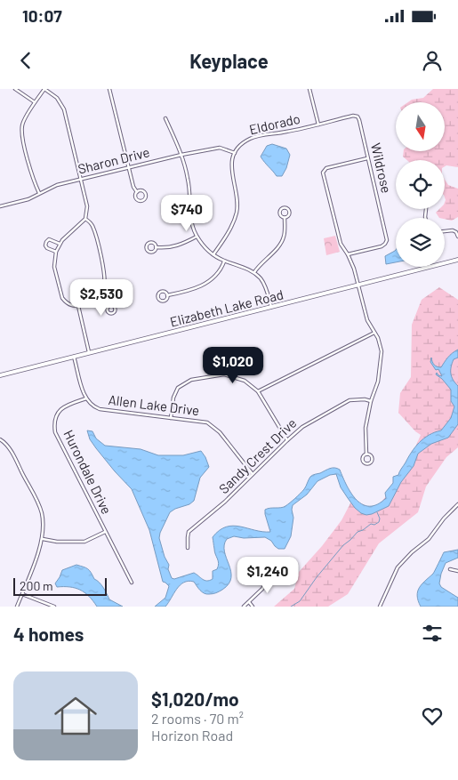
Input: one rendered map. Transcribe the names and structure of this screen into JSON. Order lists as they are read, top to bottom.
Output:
{
  "streets": {
    "street": [
      "Eldorado",
      "Sharon Drive",
      "Wildrose",
      "Elizabeth Lake Road",
      "Allen Lake Drive",
      "Sandy Crest Drive",
      "Hurondale Drive"
    ]
  },
  "crossings": [
    ["Eldorado", "Sharon Drive"],
    ["Eldorado", "Wildrose"],
    ["Allen Lake Drive", "Sandy Crest Drive"],
    ["Allen Lake Drive", "Hurondale Drive"]
  ],
  "scale_bar": "200 m",
  "north": "bottom",
  "page": {
    "status": "10:07",
    "header": "Keyplace",
    "price": [
      "$740",
      "$2,530",
      "$1,020",
      "$1,240"
    ],
    "scale": "200 m",
    "heading": "4 homes",
    "list": [
      {
        "name": "$1,020/mo",
        "note": "2 rooms · 70 m² · Horizon Road"
      }
    ]
  }
}
